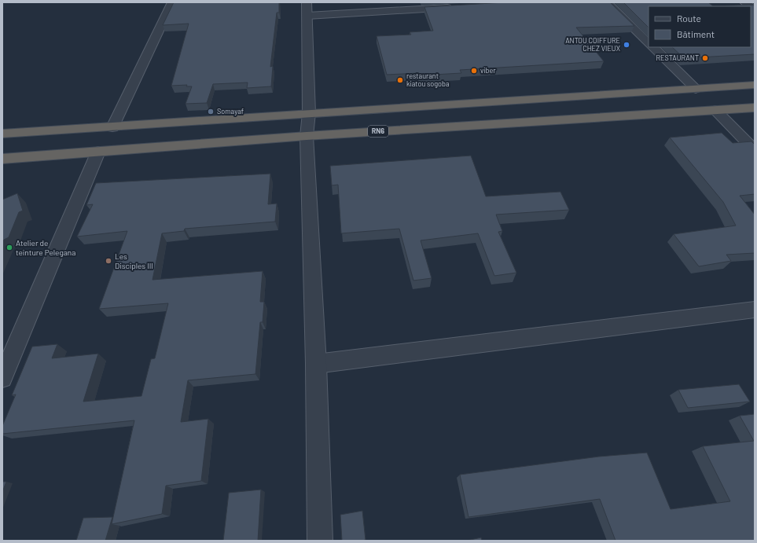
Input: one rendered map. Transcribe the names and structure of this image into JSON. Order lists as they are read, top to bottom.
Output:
{
  "streets": {
    "highway": ["RN6"]
  },
  "places": [
    "ANTOU COIFFURE CHEZ VIEUX",
    "RESTAURANT",
    "viber",
    "restaurant kiatou sogoba",
    "Somayaf",
    "Atelier de teinture Pelegana",
    "Les Disciples III"
  ],
  "legend": ["Route", "Bâtiment"]
}
